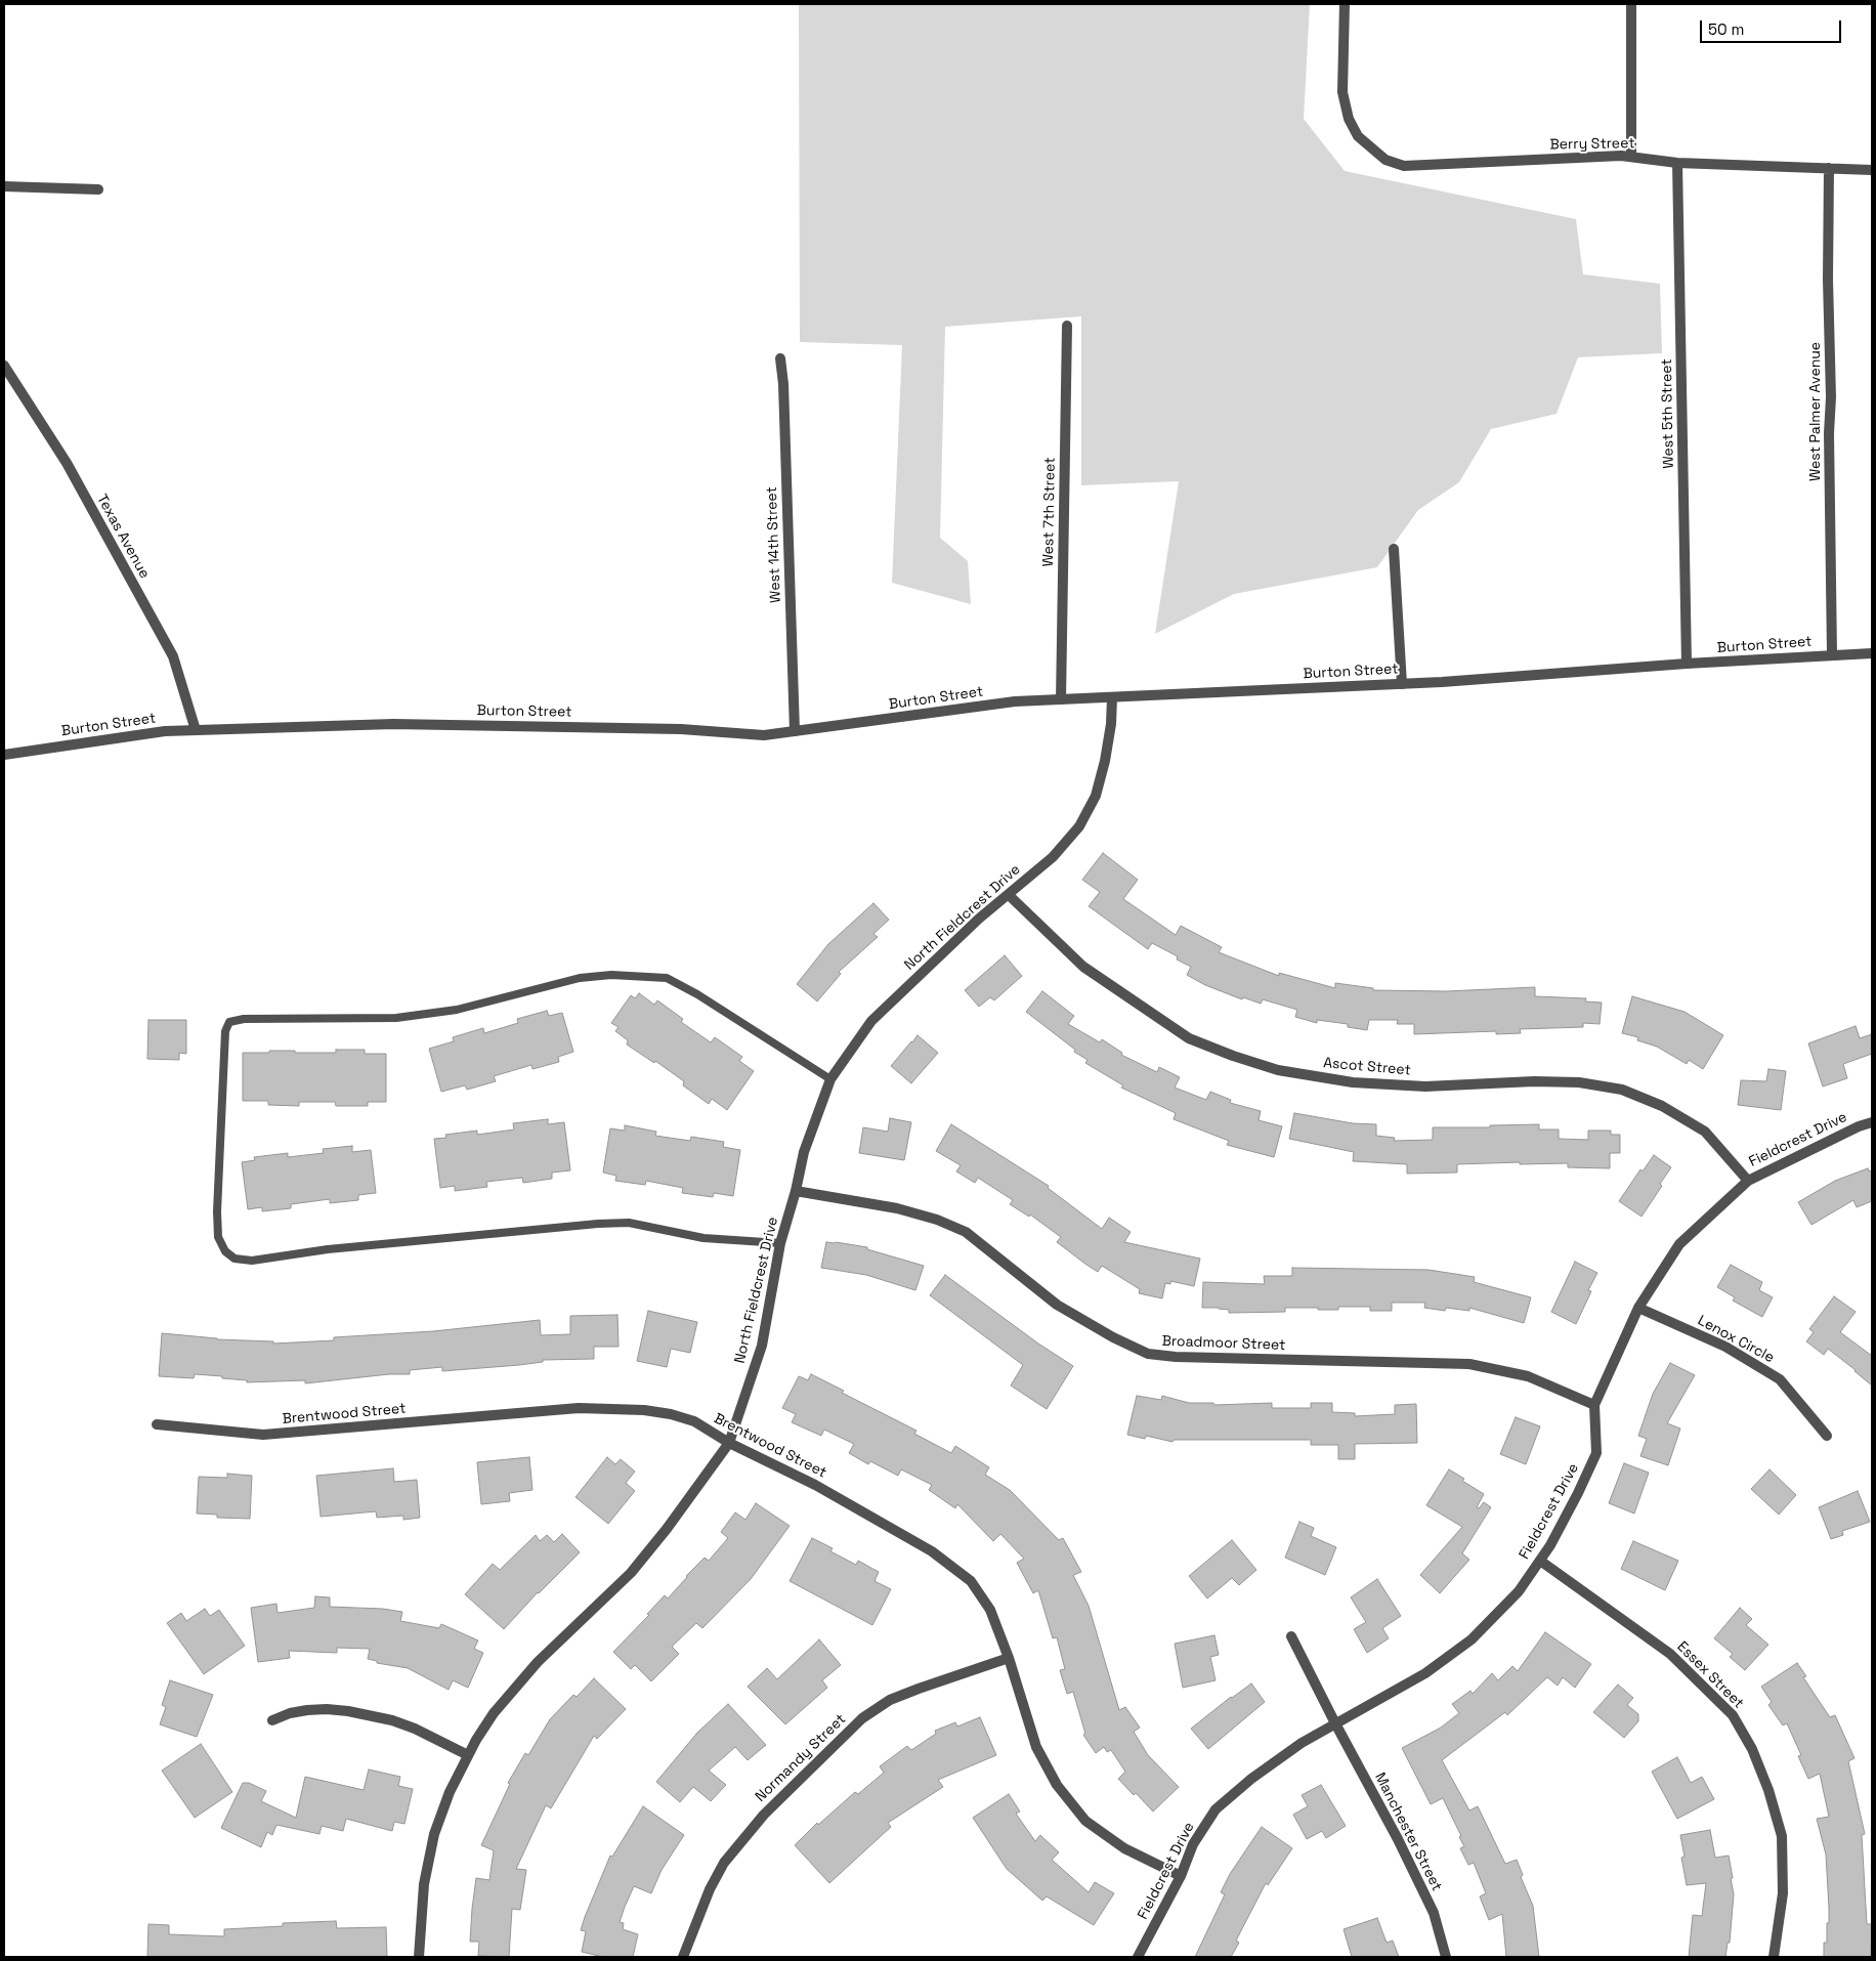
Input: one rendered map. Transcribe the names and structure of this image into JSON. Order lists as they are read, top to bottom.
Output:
{
  "streets": {
    "street": [
      "Berry Street",
      "West Palmer Avenue",
      "West 5th Street",
      "West 7th Street",
      "Texas Avenue",
      "West 14th Street",
      "Burton Street",
      "North Fieldcrest Drive",
      "Ascot Street",
      "Fieldcrest Drive",
      "Lenox Circle",
      "Broadmoor Street",
      "Brentwood Street",
      "Essex Street",
      "Normandy Street",
      "Manchester Street"
    ]
  },
  "crossings": [
    ["Berry Street", "West Palmer Avenue"],
    ["Berry Street", "West 5th Street"],
    ["West Palmer Avenue", "Burton Street"],
    ["West 5th Street", "Burton Street"],
    ["West 7th Street", "Burton Street"],
    ["Texas Avenue", "Burton Street"],
    ["West 14th Street", "Burton Street"],
    ["Burton Street", "North Fieldcrest Drive"],
    ["North Fieldcrest Drive", "Ascot Street"],
    ["North Fieldcrest Drive", "Broadmoor Street"],
    ["North Fieldcrest Drive", "Brentwood Street"],
    ["Ascot Street", "Fieldcrest Drive"],
    ["Fieldcrest Drive", "Lenox Circle"],
    ["Fieldcrest Drive", "Broadmoor Street"],
    ["Fieldcrest Drive", "Brentwood Street"],
    ["Fieldcrest Drive", "Essex Street"],
    ["Fieldcrest Drive", "Manchester Street"],
    ["Brentwood Street", "Normandy Street"]
  ],
  "scale_bar": "50 m"
}
